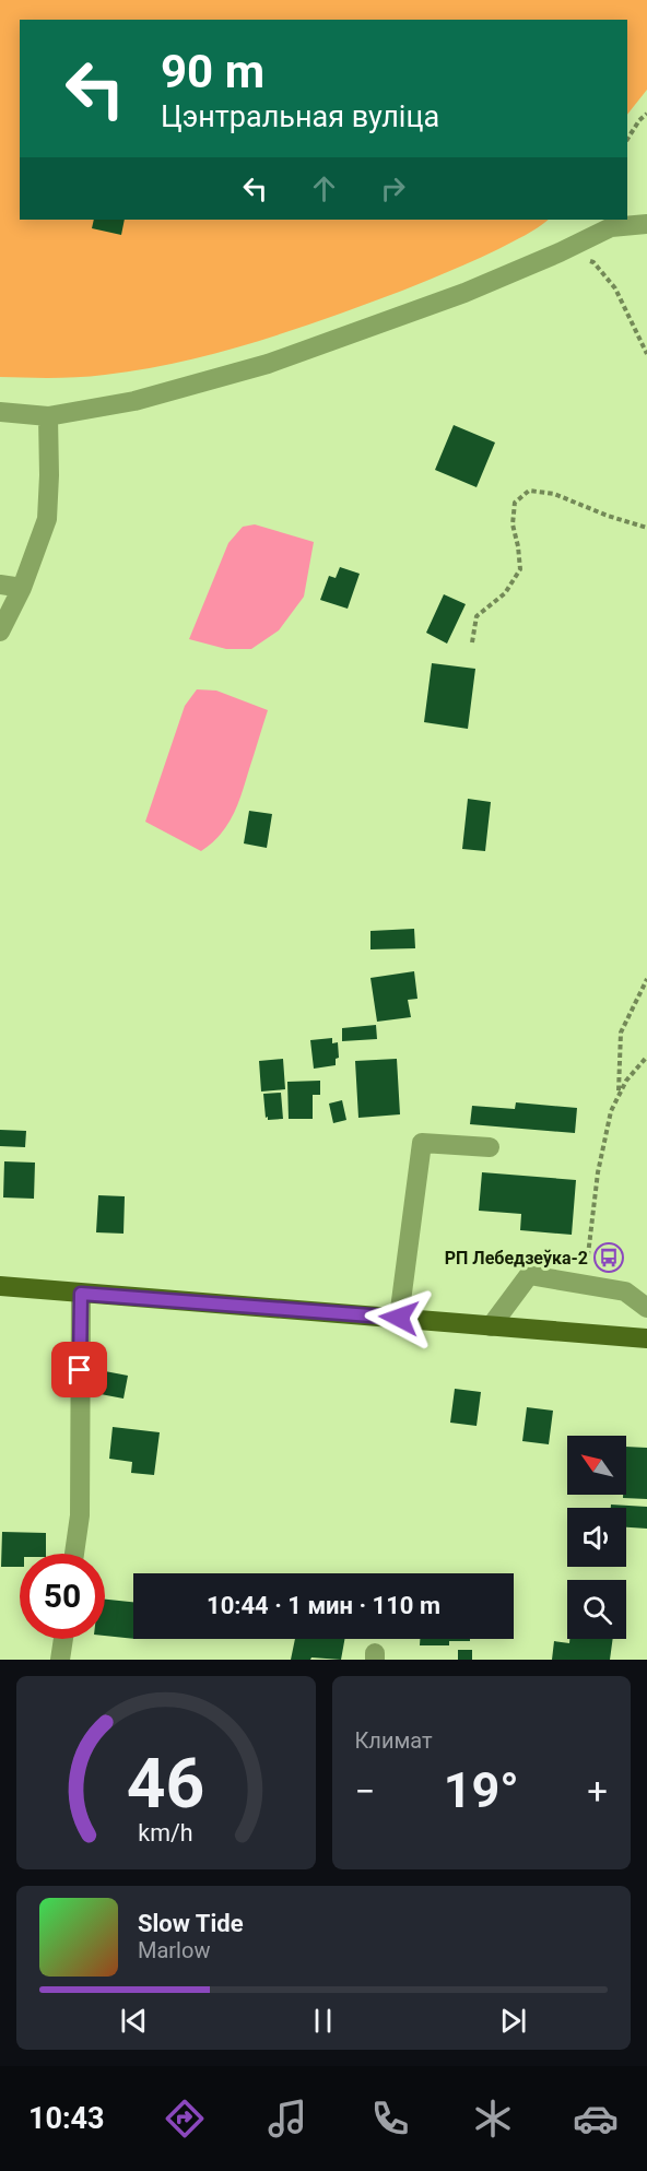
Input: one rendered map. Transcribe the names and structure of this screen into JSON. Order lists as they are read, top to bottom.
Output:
{
  "places": {
    "bus stop": ["РП Лебедзеўка-2"]
  },
  "north": "top left",
  "page": {
    "turn": ["90 m", "Цэнтральная вуліца"],
    "limit": "50",
    "trip": "10:44 · 1 мин · 110 m",
    "tile": "Климат",
    "heat": ["−", "19°", "+"],
    "song": ["Slow Tide", "Marlow"],
    "tabs": "10:43",
    "gauge": ["46", "km/h"]
  }
}
